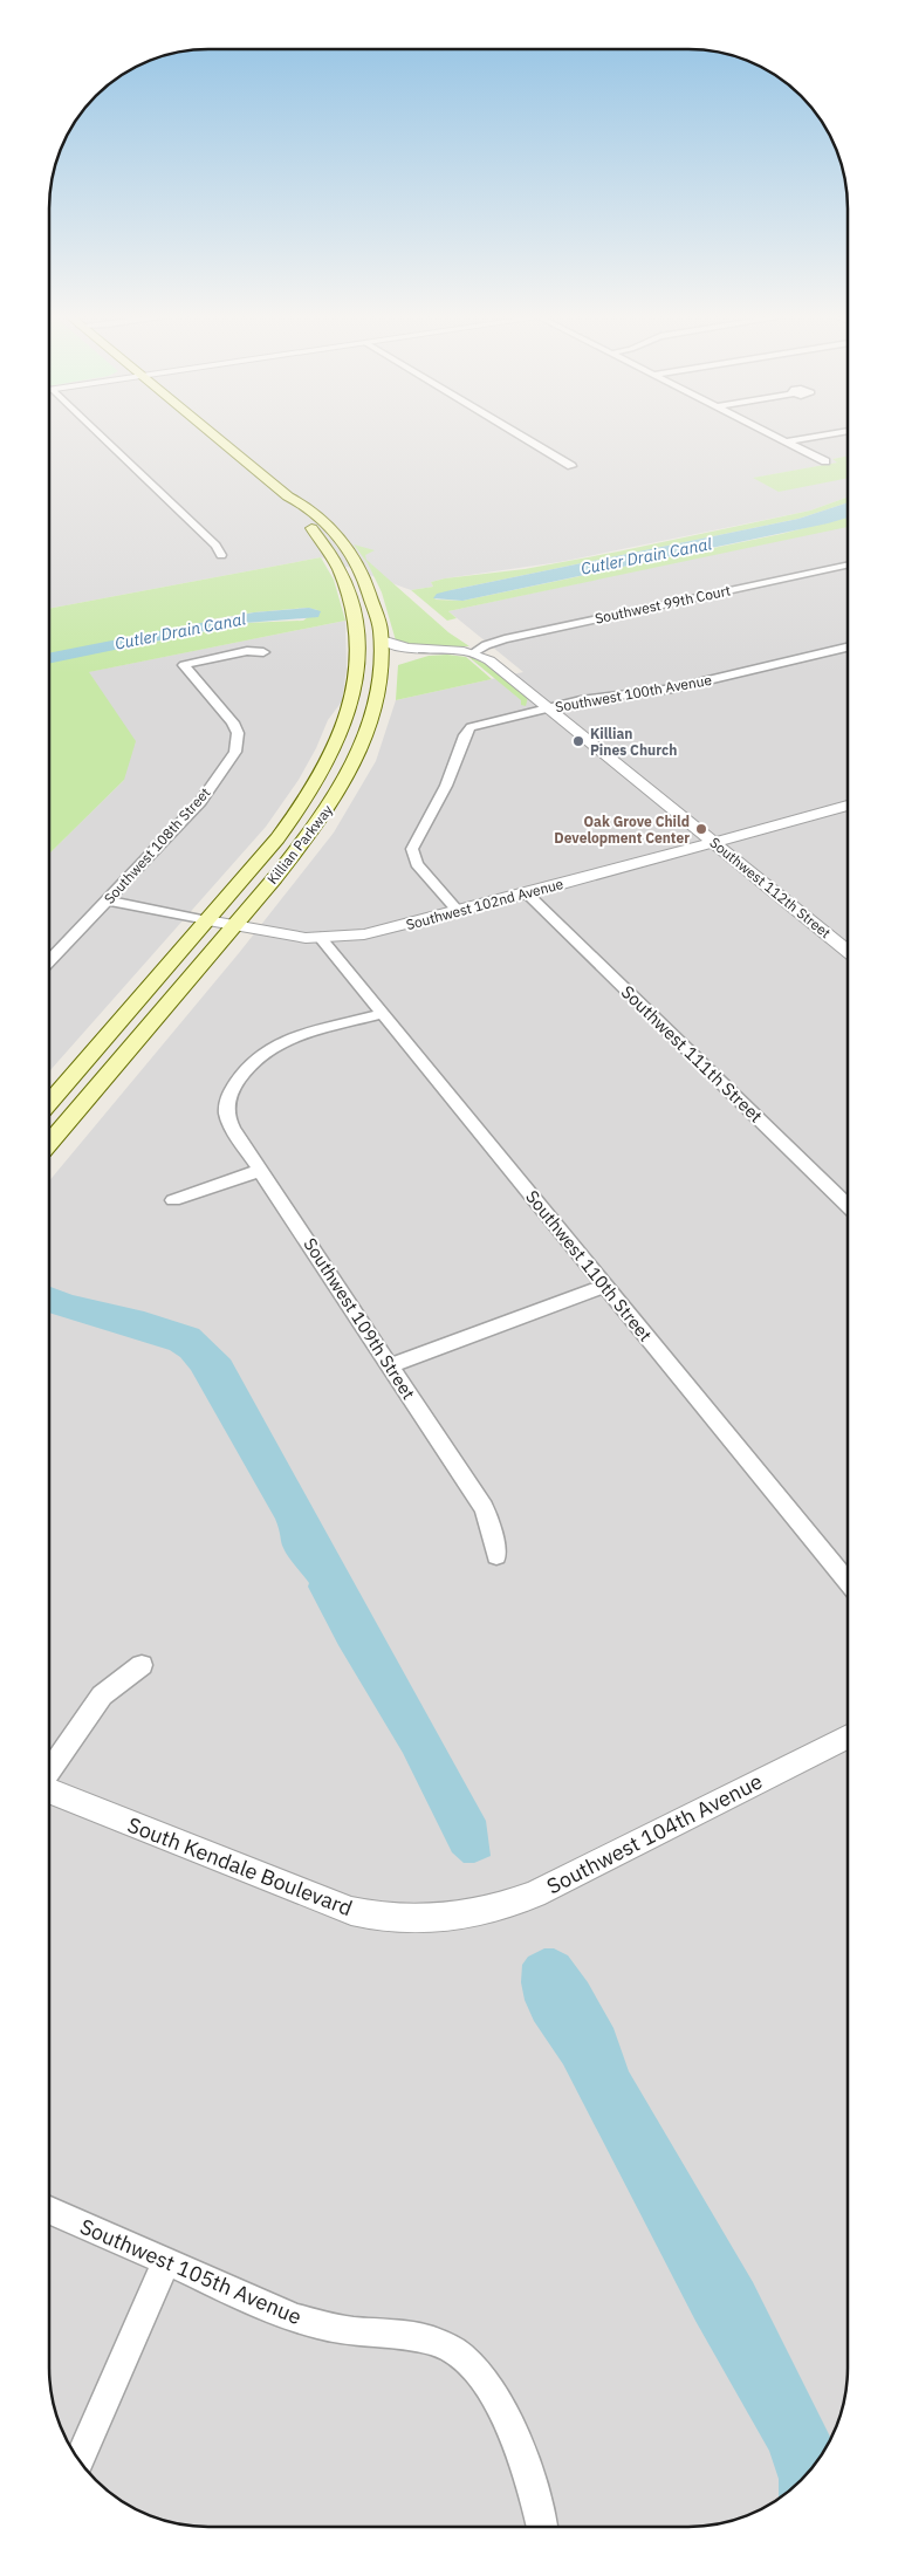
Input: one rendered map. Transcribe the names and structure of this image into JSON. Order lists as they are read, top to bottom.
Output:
{
  "streets": {
    "main road": ["Killian Parkway"],
    "street": [
      "Southwest 99th Court",
      "Southwest 100th Avenue",
      "Southwest 108th Street",
      "Southwest 112th Street",
      "Southwest 102nd Avenue",
      "Southwest 111th Street",
      "Southwest 110th Street",
      "Southwest 109th Street",
      "Southwest 104th Avenue",
      "South Kendale Boulevard",
      "Southwest 105th Avenue"
    ]
  },
  "crossings": [
    ["Southwest 99th Court", "Southwest 112th Street"],
    ["Southwest 100th Avenue", "Southwest 112th Street"],
    ["Southwest 100th Avenue", "Southwest 102nd Avenue"],
    ["Killian Parkway", "Southwest 112th Street"],
    ["Killian Parkway", "Southwest 102nd Avenue"],
    ["Southwest 108th Street", "Southwest 102nd Avenue"],
    ["Southwest 112th Street", "Southwest 102nd Avenue"],
    ["Southwest 102nd Avenue", "Southwest 111th Street"],
    ["Southwest 102nd Avenue", "Southwest 110th Street"],
    ["Southwest 110th Street", "Southwest 109th Street"],
    ["Southwest 104th Avenue", "South Kendale Boulevard"]
  ],
  "water": ["Cutler Drain Canal"],
  "places": ["Killian Pines Church", "Oak Grove Child Development Center"]
}
